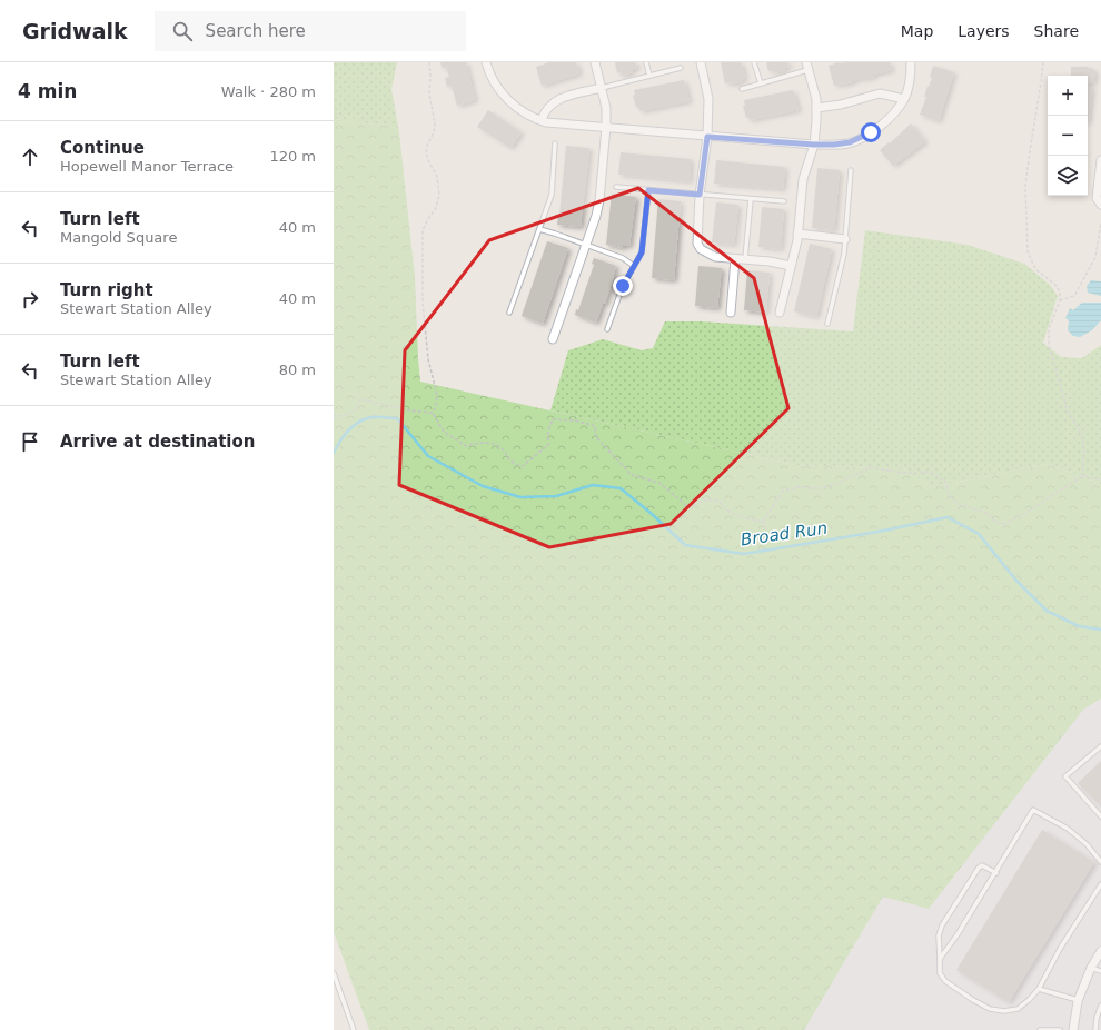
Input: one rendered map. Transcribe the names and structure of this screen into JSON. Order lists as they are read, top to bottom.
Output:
{
  "water": ["Broad Run"],
  "page": {
    "header": "Gridwalk",
    "search": "Search here",
    "nav": ["Map", "Layers", "Share"],
    "heading": ["4 min", "Walk · 280 m"],
    "map_buttons": ["+", "−"],
    "list": [
      ["Continue", "Hopewell Manor Terrace", "120 m"],
      ["Turn left", "Mangold Square", "40 m"],
      ["Turn right", "Stewart Station Alley", "40 m"],
      ["Turn left", "Stewart Station Alley", "80 m"],
      "Arrive at destination"
    ]
  }
}
